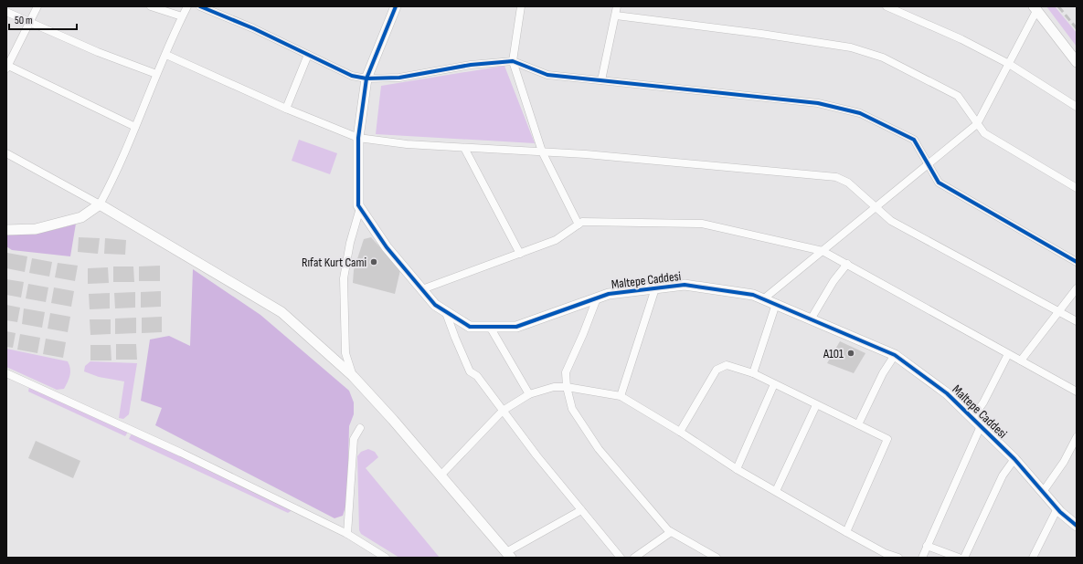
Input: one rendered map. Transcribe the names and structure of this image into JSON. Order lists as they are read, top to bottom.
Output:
{
  "streets": {
    "street": ["Maltepe Caddesi"]
  },
  "places": ["Rıfat Kurt Cami", "A101"],
  "scale_bar": "50 m"
}
